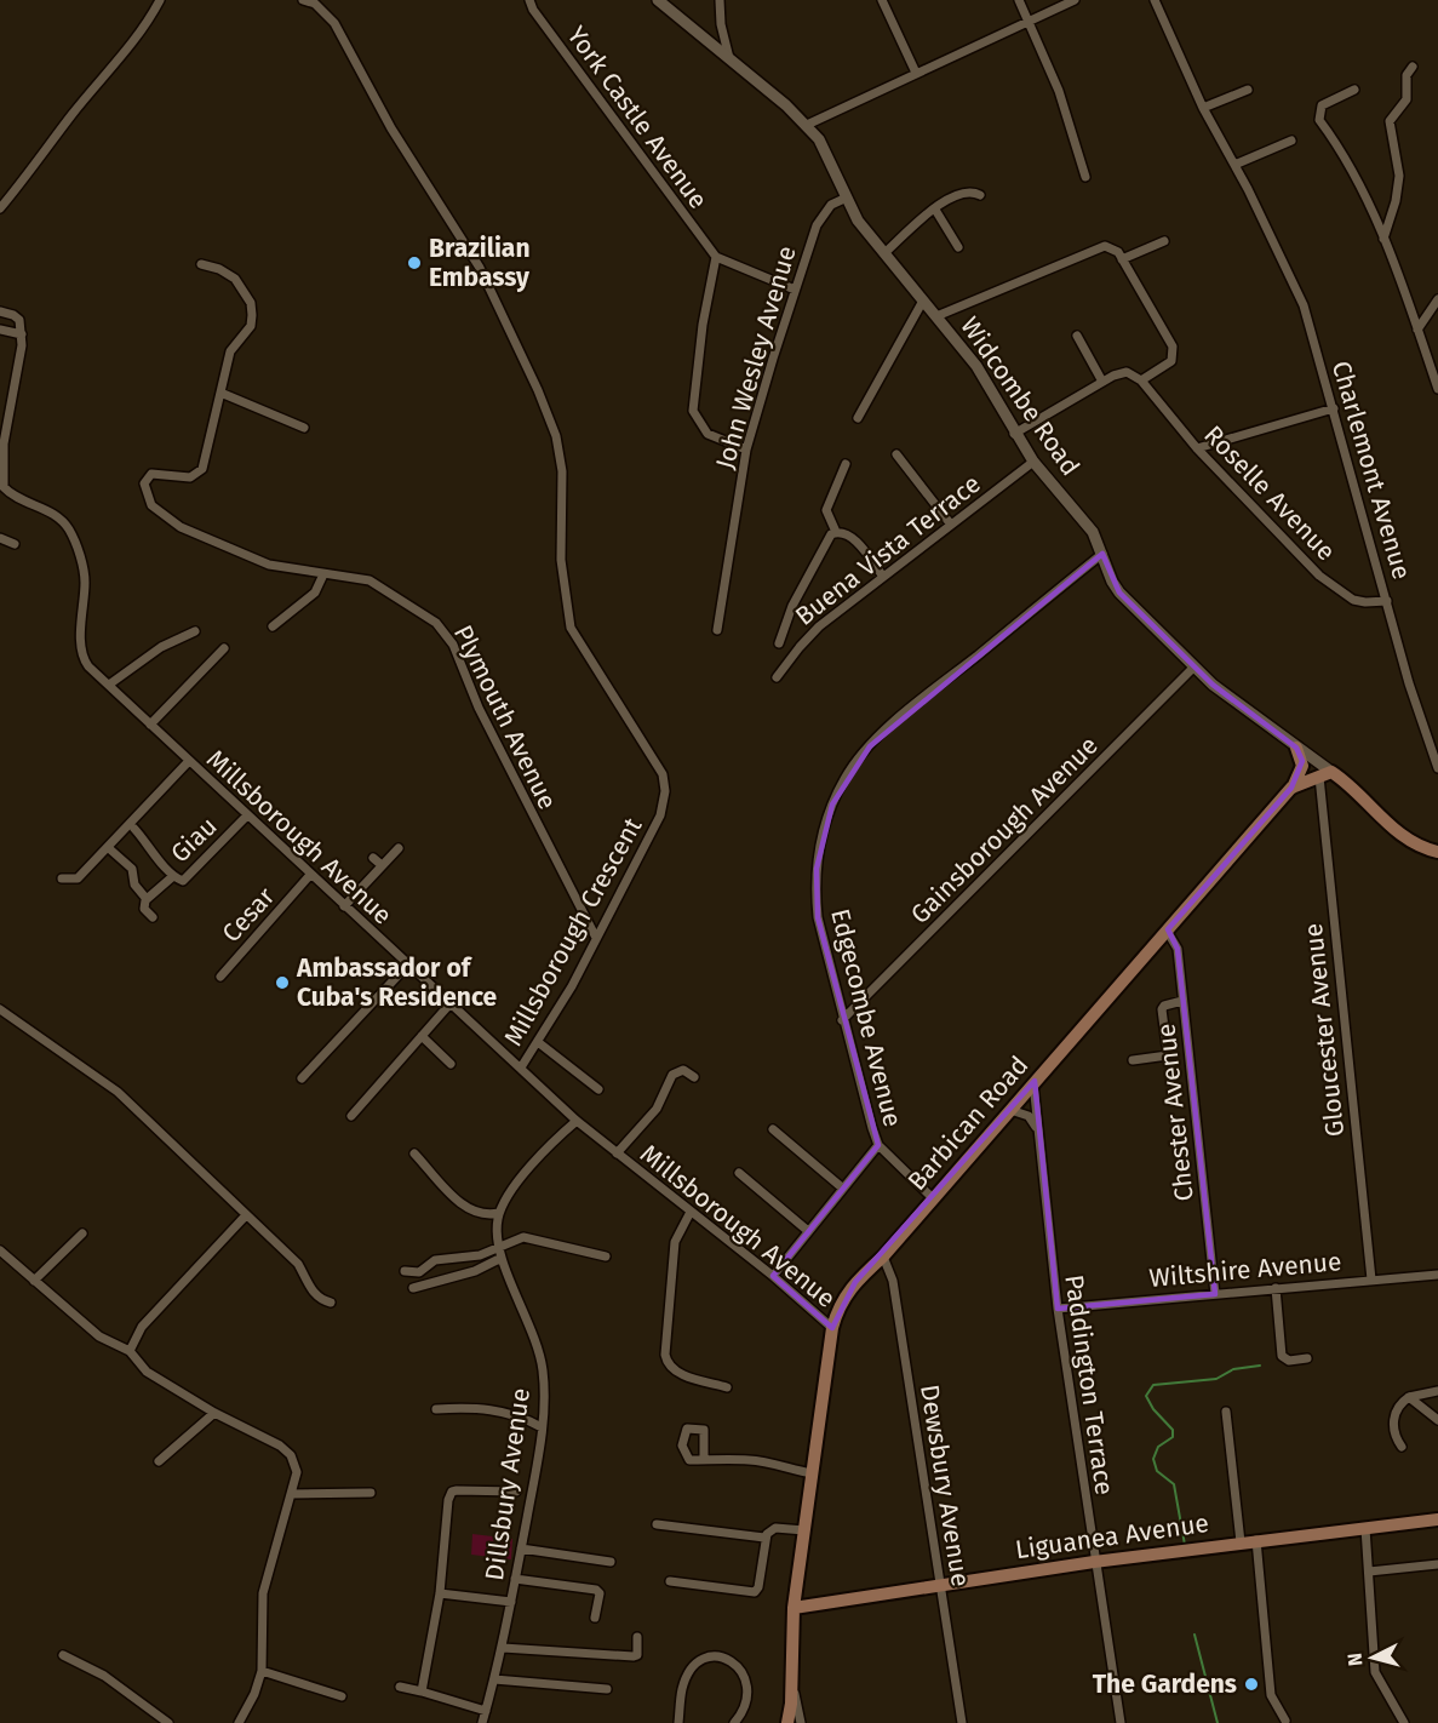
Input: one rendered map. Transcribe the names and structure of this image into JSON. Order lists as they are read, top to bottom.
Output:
{
  "streets": {
    "main road": ["Barbican Road", "Liguanea Avenue"],
    "street": [
      "York Castle Avenue",
      "John Wesley Avenue",
      "Widcombe Road",
      "Charlemont Avenue",
      "Roselle Avenue",
      "Buena Vista Terrace",
      "Plymouth Avenue",
      "Gainsborough Avenue",
      "Millsborough Avenue",
      "Giau",
      "Cesar",
      "Millsborough Crescent",
      "Edgecombe Avenue",
      "Gloucester Avenue",
      "Chester Avenue",
      "Wiltshire Avenue",
      "Paddington Terrace",
      "Dillsbury Avenue",
      "Dewsbury Avenue"
    ]
  },
  "crossings": [
    ["John Wesley Avenue", "Widcombe Road"],
    ["Widcombe Road", "Buena Vista Terrace"],
    ["Widcombe Road", "Gainsborough Avenue"],
    ["Widcombe Road", "Edgecombe Avenue"],
    ["Widcombe Road", "Gloucester Avenue"],
    ["Widcombe Road", "Barbican Road"],
    ["Charlemont Avenue", "Roselle Avenue"],
    ["Plymouth Avenue", "Millsborough Crescent"],
    ["Gainsborough Avenue", "Edgecombe Avenue"],
    ["Millsborough Avenue", "Giau"],
    ["Millsborough Avenue", "Cesar"],
    ["Millsborough Avenue", "Millsborough Crescent"],
    ["Millsborough Avenue", "Barbican Road"],
    ["Edgecombe Avenue", "Barbican Road"],
    ["Gloucester Avenue", "Barbican Road"],
    ["Gloucester Avenue", "Wiltshire Avenue"],
    ["Chester Avenue", "Barbican Road"],
    ["Chester Avenue", "Wiltshire Avenue"],
    ["Barbican Road", "Paddington Terrace"],
    ["Barbican Road", "Dewsbury Avenue"],
    ["Barbican Road", "Liguanea Avenue"],
    ["Wiltshire Avenue", "Paddington Terrace"],
    ["Paddington Terrace", "Liguanea Avenue"],
    ["Dewsbury Avenue", "Liguanea Avenue"]
  ],
  "places": ["Brazilian Embassy", "Ambassador of Cuba's Residence", "The Gardens"],
  "north": "left"
}
